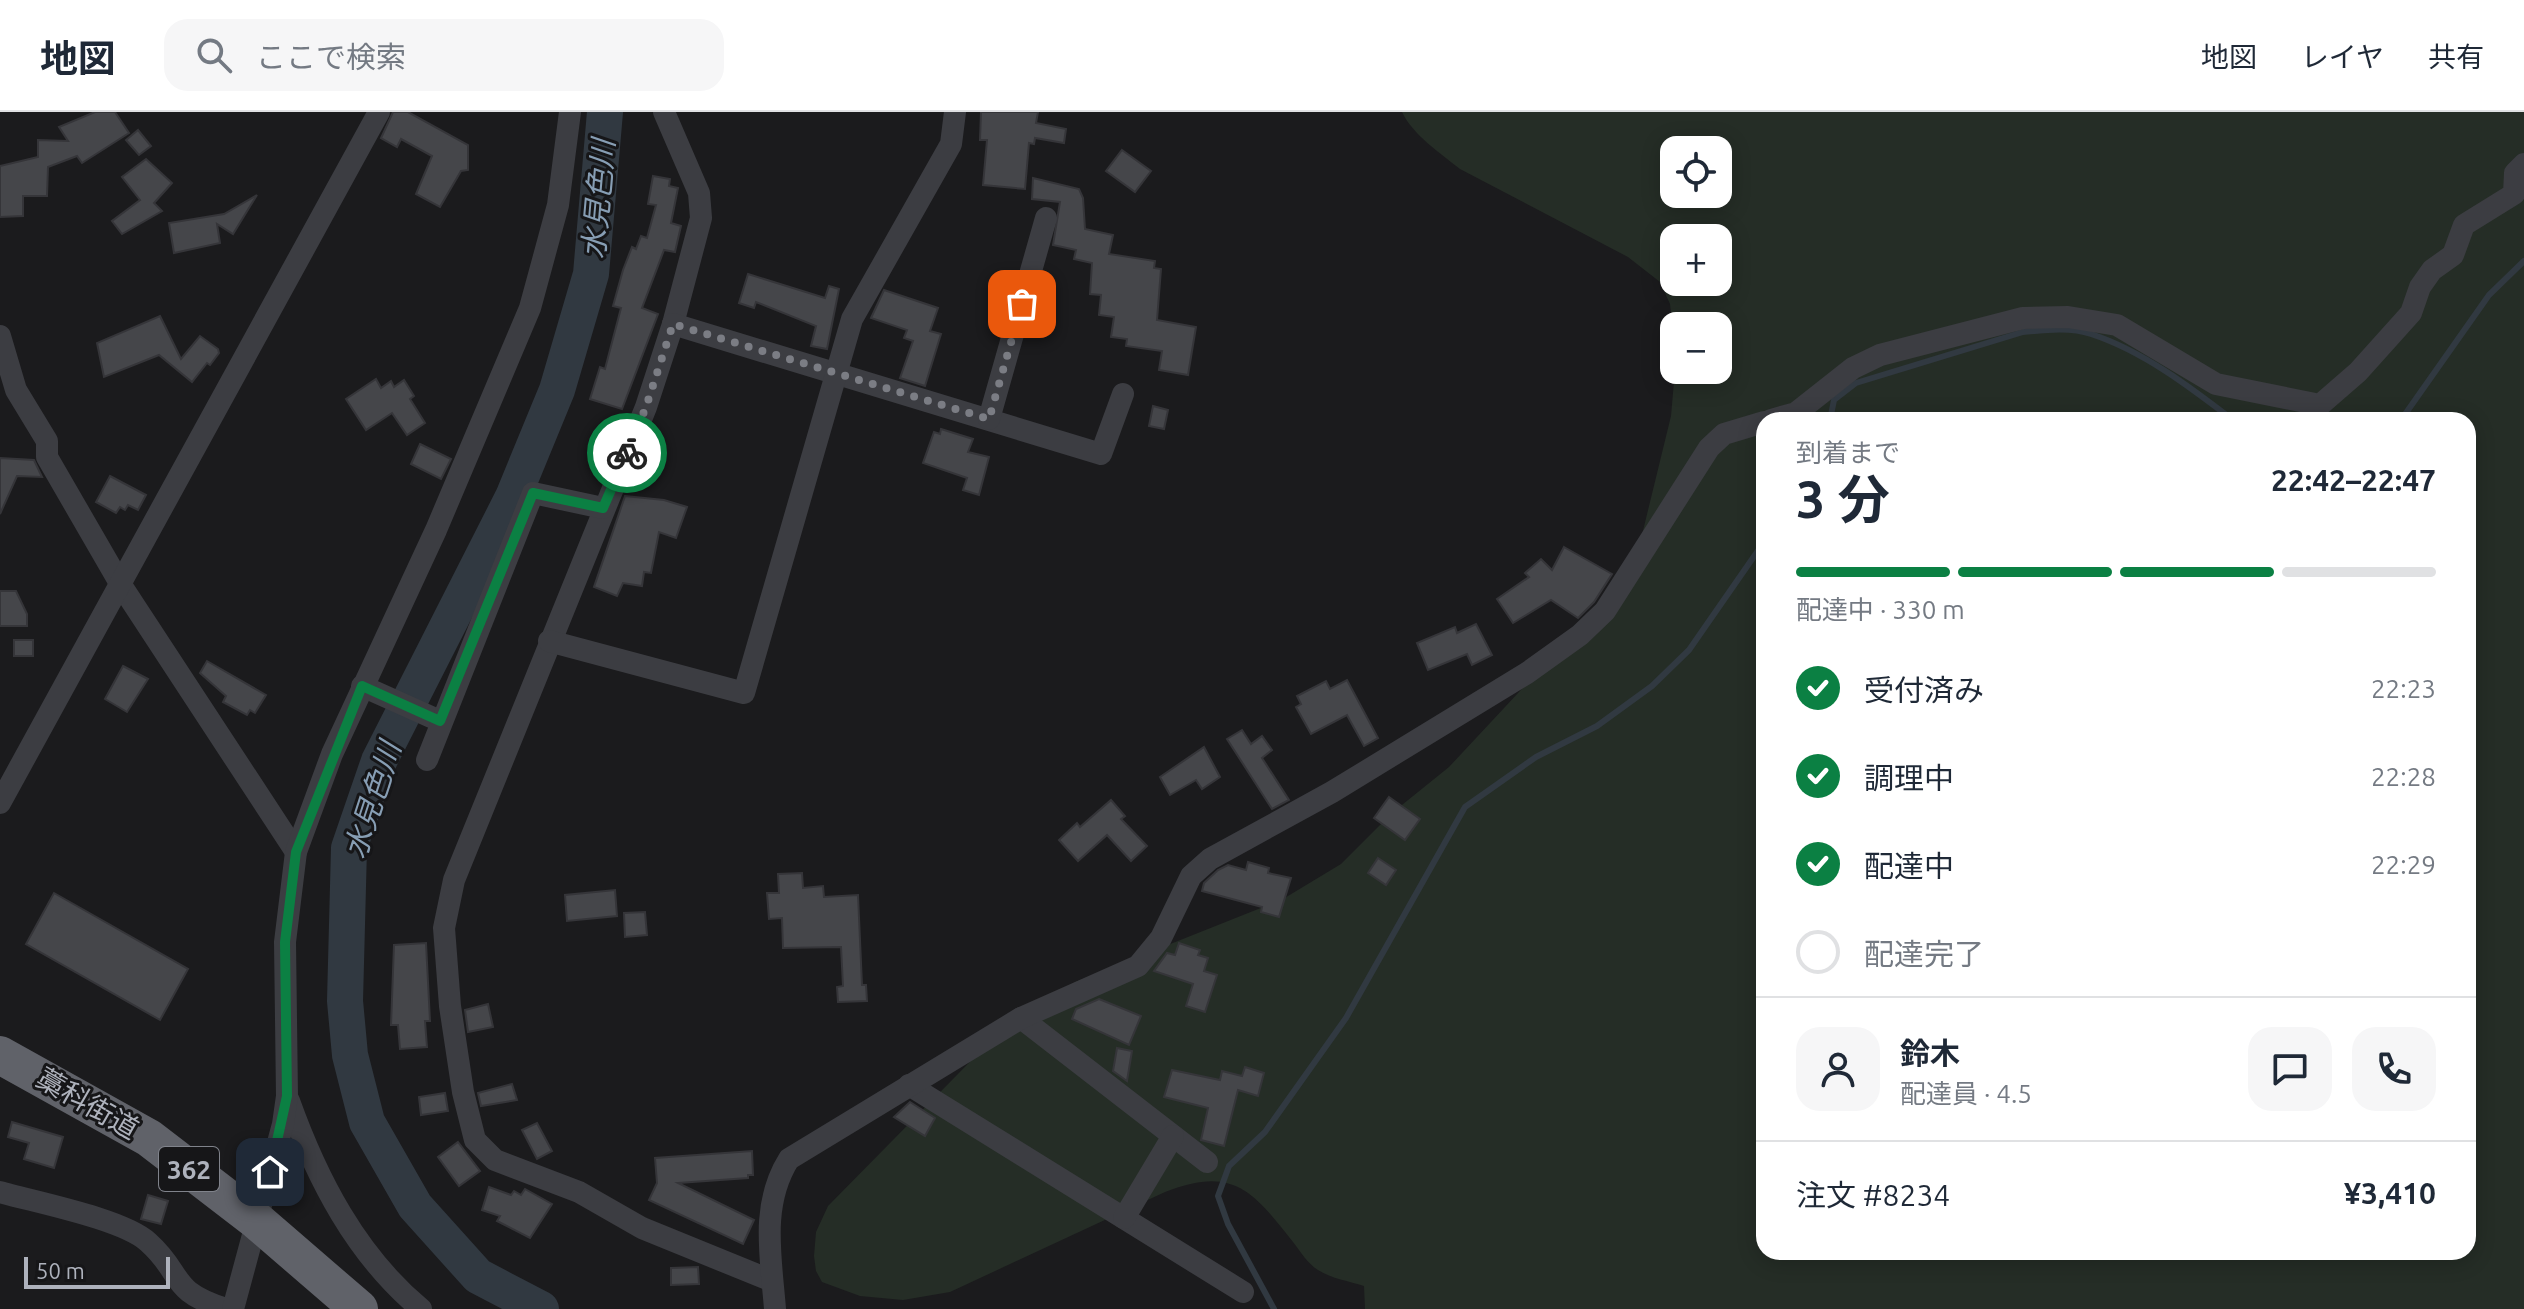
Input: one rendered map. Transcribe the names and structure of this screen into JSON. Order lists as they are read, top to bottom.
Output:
{
  "streets": {
    "highway": ["藁科街道", "362"]
  },
  "water": ["水見色川"],
  "scale_bar": "50 m",
  "page": {
    "header": "地図",
    "search": "ここで検索",
    "nav": ["地図", "レイヤ", "共有"],
    "map_buttons": ["+", "−"],
    "heading": ["3 分", "到着まで", "22:42–22:47"],
    "panel": [
      "鈴木",
      "配達員 · 4.5",
      "注文 #8234",
      "¥3,410"
    ],
    "bar": "配達中 · 330 m",
    "list": [
      ["受付済み", "22:23"],
      ["調理中", "22:28"],
      ["配達中", "22:29"],
      "配達完了"
    ],
    "scale": "50 m"
  }
}
